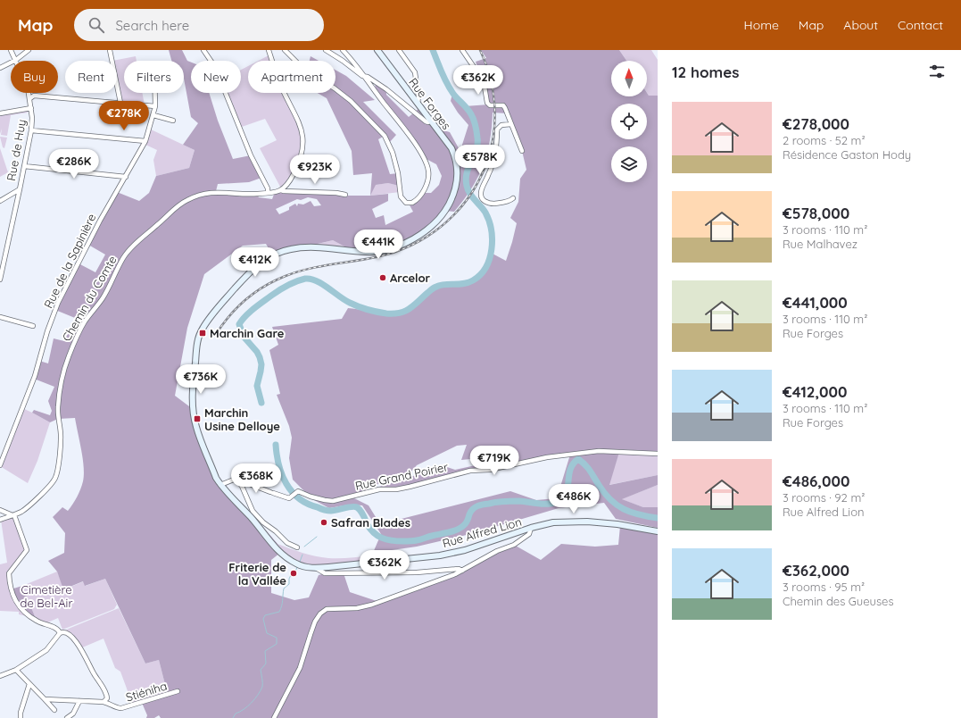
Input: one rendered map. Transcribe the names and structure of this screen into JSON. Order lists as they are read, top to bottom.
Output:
{
  "streets": {
    "main road": ["Rue Forges", "Rue Alfred Lion"],
    "street": [
      "Rue de Huy",
      "Rue de la Sapinière",
      "Chemin du Comte",
      "Rue Grand Poirier",
      "Stiéniha"
    ]
  },
  "crossings": [
    ["Rue Forges", "Rue Alfred Lion"]
  ],
  "parks": ["Cimetière de Bel-Air"],
  "places": {
    "other": ["Arcelor", "Safran Blades", "Friterie de la Vallée"],
    "transit": ["Marchin Gare", "Marchin Usine Delloye"]
  },
  "north": "top",
  "page": {
    "header": "Map",
    "search": "Search here",
    "nav": [
      "Home",
      "Map",
      "About",
      "Contact"
    ],
    "heading": "12 homes",
    "chip": [
      "Buy",
      "Rent",
      "Filters",
      "New",
      "Apartment"
    ],
    "price": [
      "€362K",
      "€278K",
      "€578K",
      "€286K",
      "€923K",
      "€441K",
      "€412K",
      "€736K",
      "€719K",
      "€368K",
      "€486K",
      "€362K"
    ],
    "list": [
      {
        "name": "€278,000",
        "note": "2 rooms · 52 m² · Résidence Gaston Hody"
      },
      {
        "name": "€578,000",
        "note": "3 rooms · 110 m² · Rue Malhavez"
      },
      {
        "name": "€441,000",
        "note": "3 rooms · 110 m² · Rue Forges"
      },
      {
        "name": "€412,000",
        "note": "3 rooms · 110 m² · Rue Forges"
      },
      {
        "name": "€486,000",
        "note": "3 rooms · 92 m² · Rue Alfred Lion"
      },
      {
        "name": "€362,000",
        "note": "3 rooms · 95 m² · Chemin des Gueuses"
      }
    ]
  }
}
